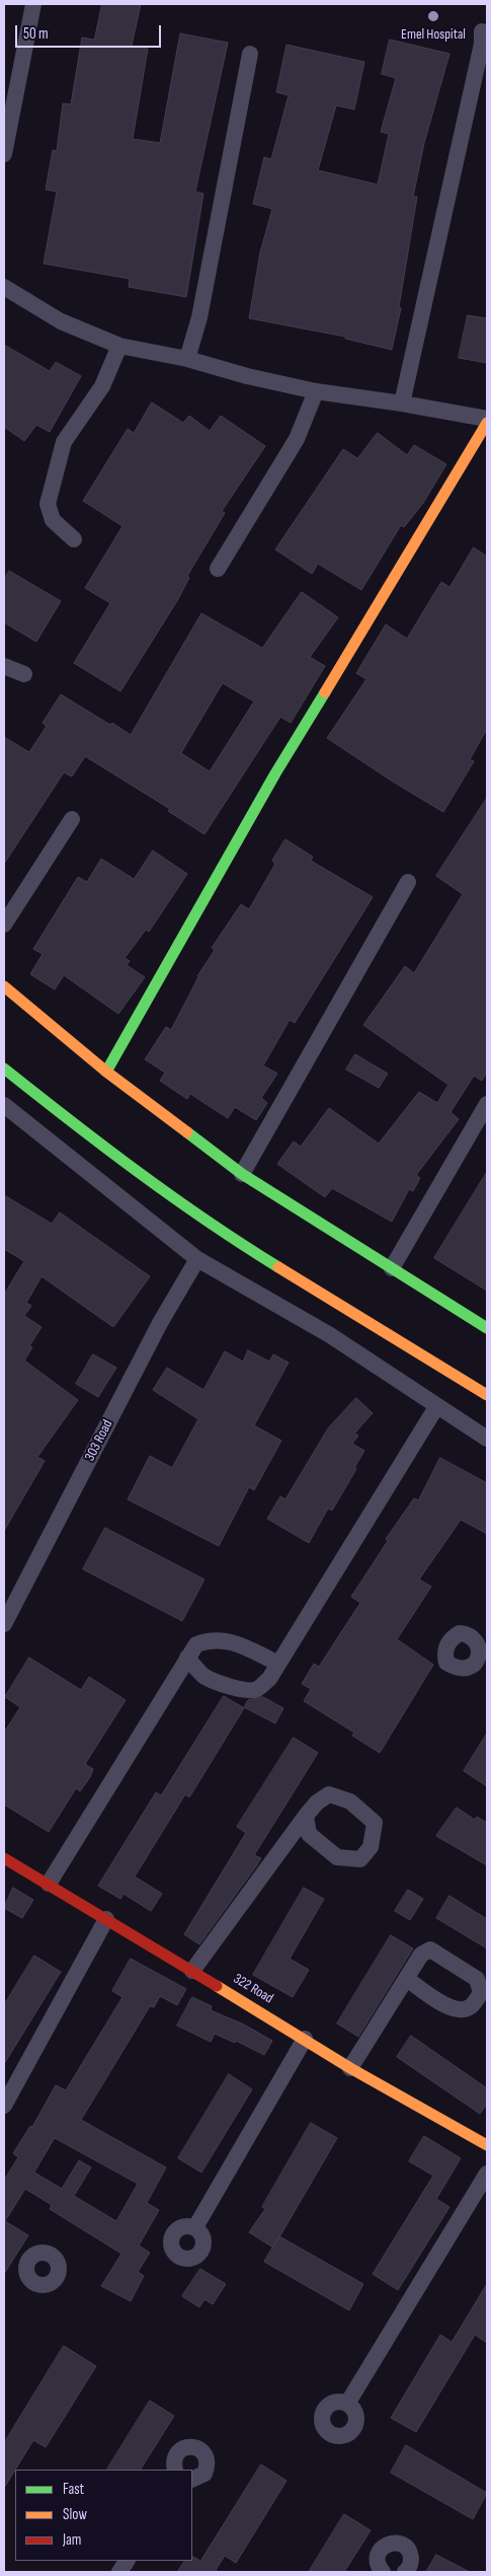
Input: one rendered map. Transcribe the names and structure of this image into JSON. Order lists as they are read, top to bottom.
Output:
{
  "streets": {
    "street": ["303 Road", "322 Road"]
  },
  "places": ["Emel Hospital"],
  "legend": ["Fast", "Slow", "Jam"],
  "scale_bar": "50 m"
}
